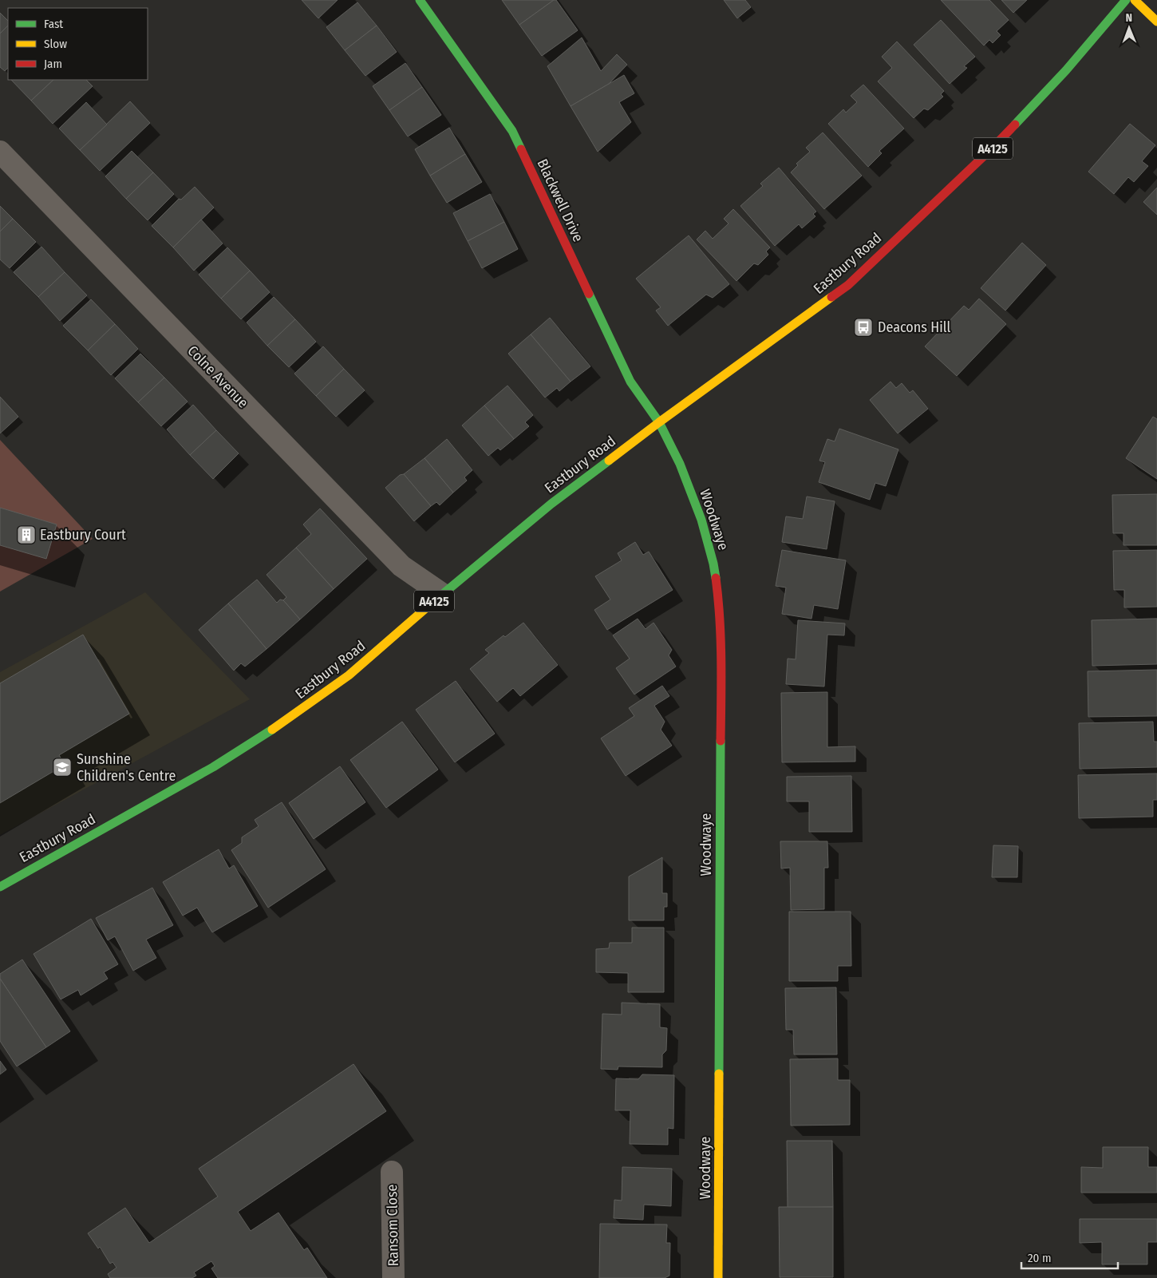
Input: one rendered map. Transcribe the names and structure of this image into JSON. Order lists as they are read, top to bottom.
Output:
{
  "streets": {
    "main road": [
      "A4125",
      "Blackwell Drive",
      "Eastbury Road",
      "Woodwaye"
    ],
    "street": ["Colne Avenue", "Ransom Close"]
  },
  "crossings": [
    ["Blackwell Drive", "Eastbury Road"],
    ["Blackwell Drive", "Woodwaye"],
    ["Eastbury Road", "Colne Avenue"],
    ["Eastbury Road", "Woodwaye"]
  ],
  "places": {
    "bus stop": ["Deacons Hill"],
    "building": ["Eastbury Court"],
    "school or university": ["Sunshine Children's Centre"]
  },
  "legend": ["Fast", "Slow", "Jam"],
  "scale_bar": "20 m",
  "north": "top"
}
